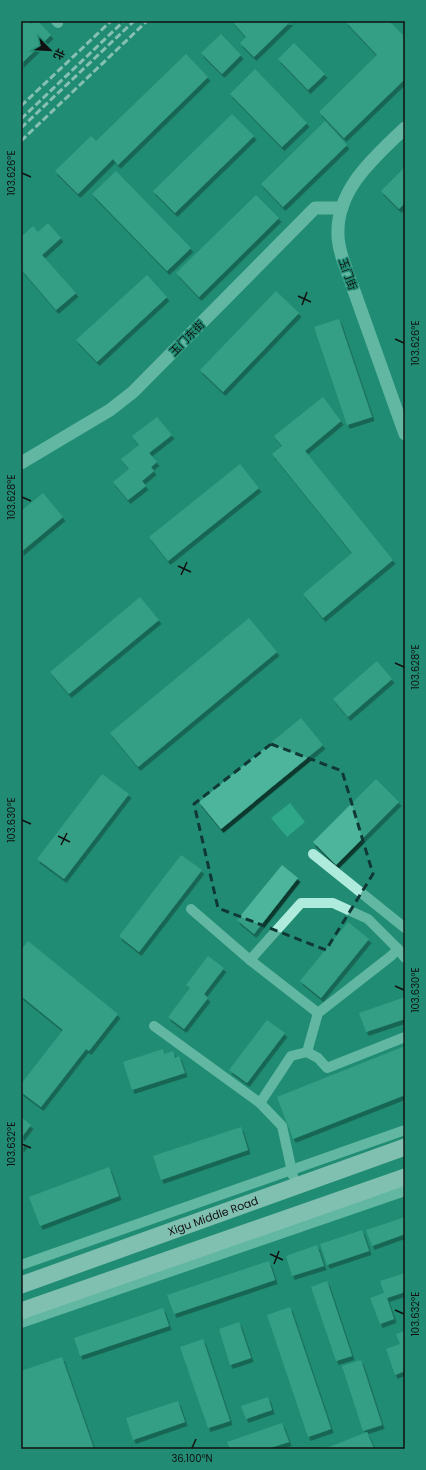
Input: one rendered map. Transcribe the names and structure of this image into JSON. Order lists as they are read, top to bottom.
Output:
{
  "streets": {
    "main road": ["Xigu Middle Road"],
    "street": ["玉门街", "玉门东街"]
  },
  "crossings": [
    ["玉门街", "玉门东街"]
  ],
  "north": "bottom right",
  "coordinates": [
    "103.626°E",
    "103.628°E",
    "103.630°E",
    "103.632°E",
    "36.100°N"
  ]
}
